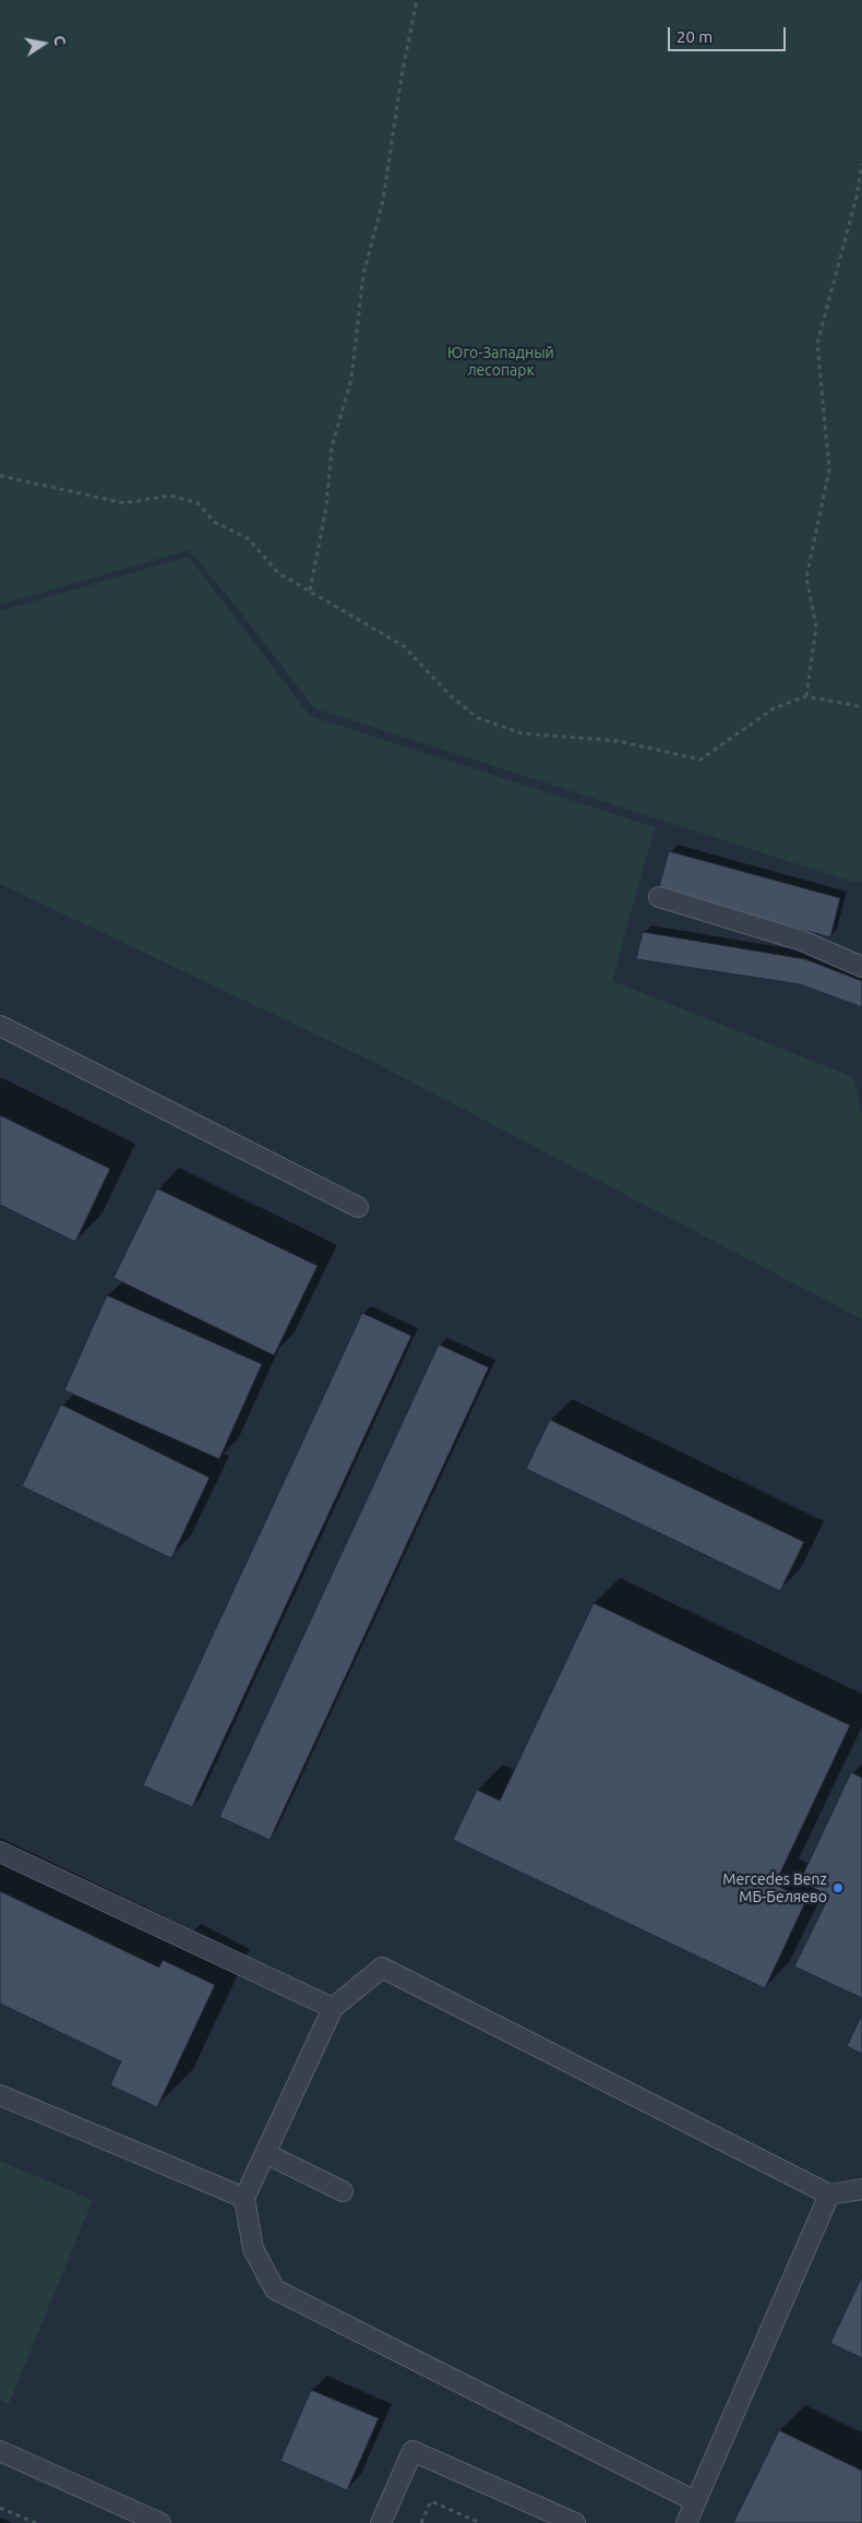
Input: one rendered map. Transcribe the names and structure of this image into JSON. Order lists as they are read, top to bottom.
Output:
{
  "parks": ["Юго-Западный лесопарк"],
  "places": ["Mercedes Benz МБ-Беляево"],
  "scale_bar": "20 m",
  "north": "right"
}
